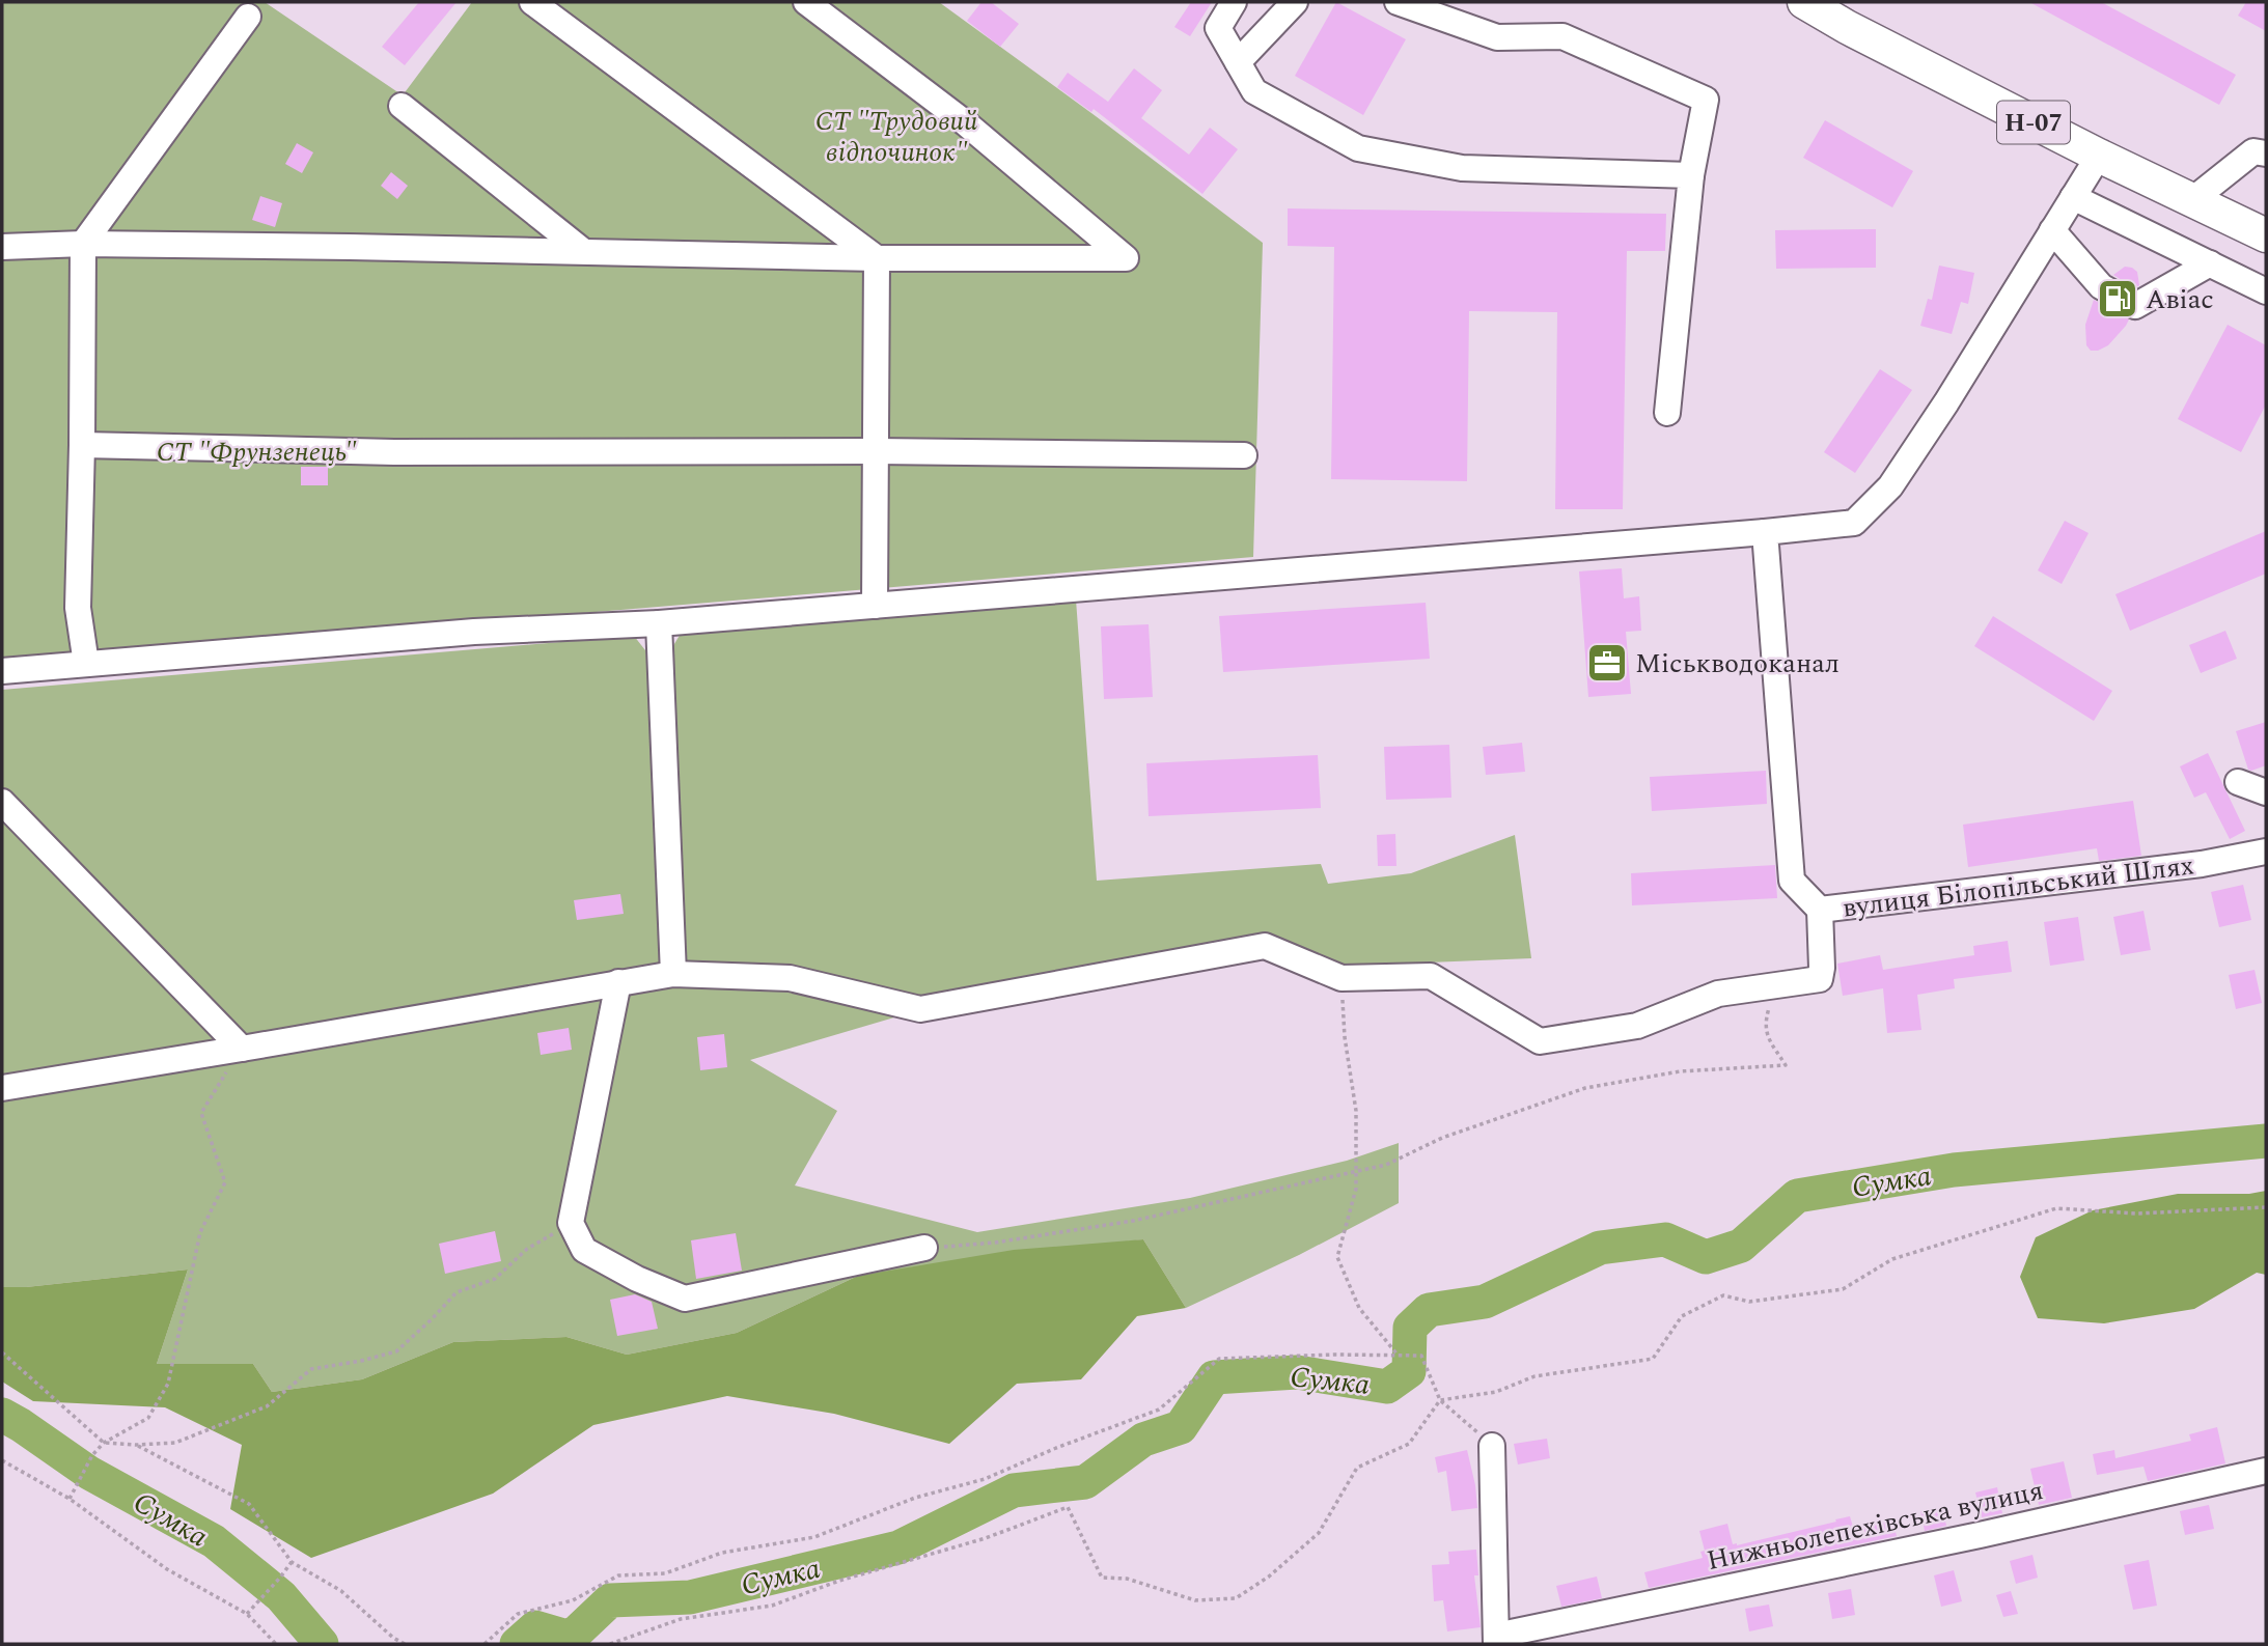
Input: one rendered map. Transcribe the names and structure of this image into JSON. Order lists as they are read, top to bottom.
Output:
{
  "streets": {
    "main road": ["Н-07"],
    "street": ["вулиця Білопільський Шлях", "Нижньолепехівська вулиця"]
  },
  "water": ["Сумка"],
  "parks": ["СТ \"Трудовий відпочинок\"", "СТ \"Фрунзенець\""],
  "places": {
    "fuel station": ["Авіас"],
    "office": ["Міськводоканал"]
  }
}
